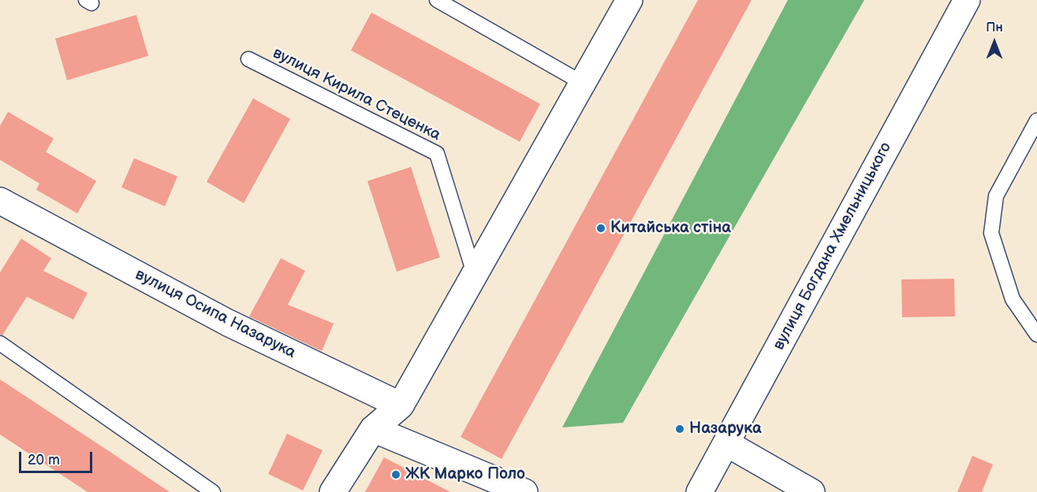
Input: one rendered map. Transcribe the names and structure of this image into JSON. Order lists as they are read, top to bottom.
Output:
{
  "streets": {
    "street": ["вулиця Богдана Хмельницького", "вулиця Осипа Назарука"],
    "lane": ["вулиця Кирила Стеценка"]
  },
  "places": ["Китайська стіна", "Назарука", "ЖК Марко Поло"],
  "scale_bar": "20 m",
  "north": "top"
}
